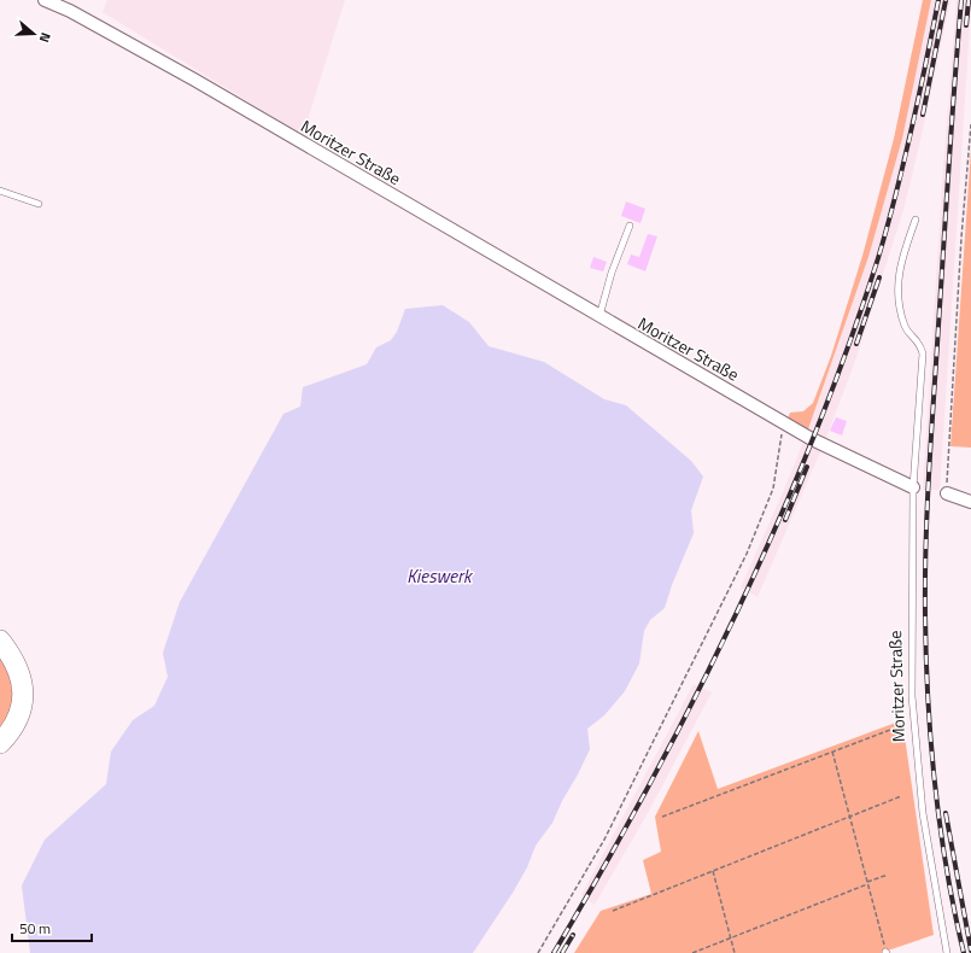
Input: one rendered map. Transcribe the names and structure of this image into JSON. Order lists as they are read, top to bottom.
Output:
{
  "streets": {
    "street": ["Moritzer Straße"]
  },
  "water": ["Kieswerk"],
  "scale_bar": "50 m",
  "north": "right"
}
